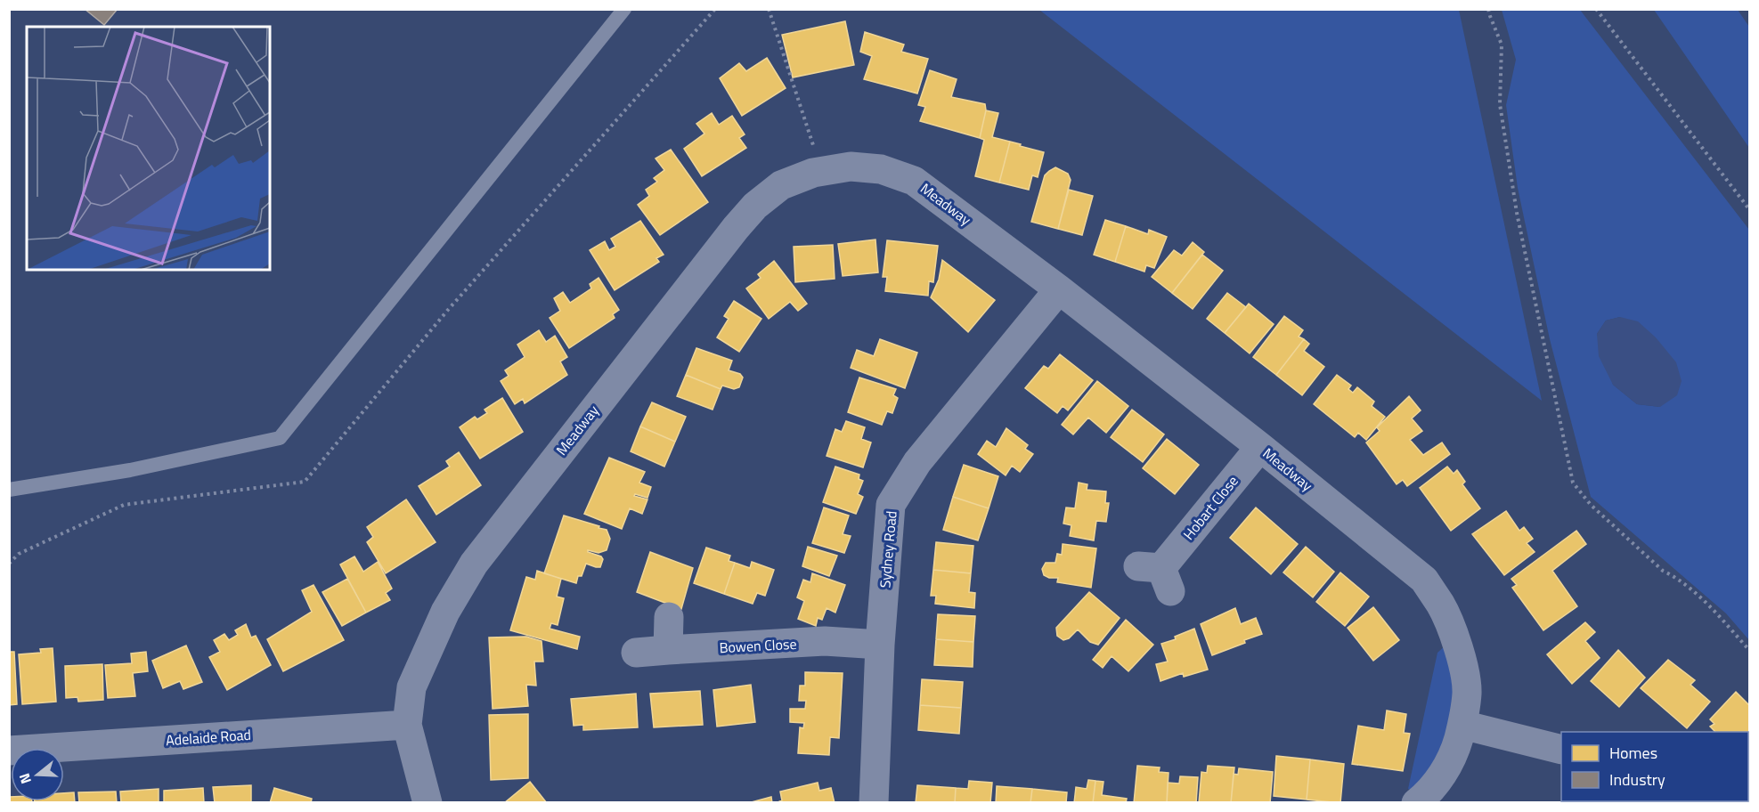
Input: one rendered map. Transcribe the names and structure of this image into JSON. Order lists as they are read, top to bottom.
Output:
{
  "streets": {
    "street": [
      "Meadway",
      "Hobart Close",
      "Sydney Road",
      "Bowen Close",
      "Adelaide Road"
    ]
  },
  "crossings": [
    ["Meadway", "Hobart Close"],
    ["Meadway", "Sydney Road"],
    ["Meadway", "Adelaide Road"],
    ["Sydney Road", "Bowen Close"]
  ],
  "legend": ["Homes", "Industry"],
  "north": "left"
}
